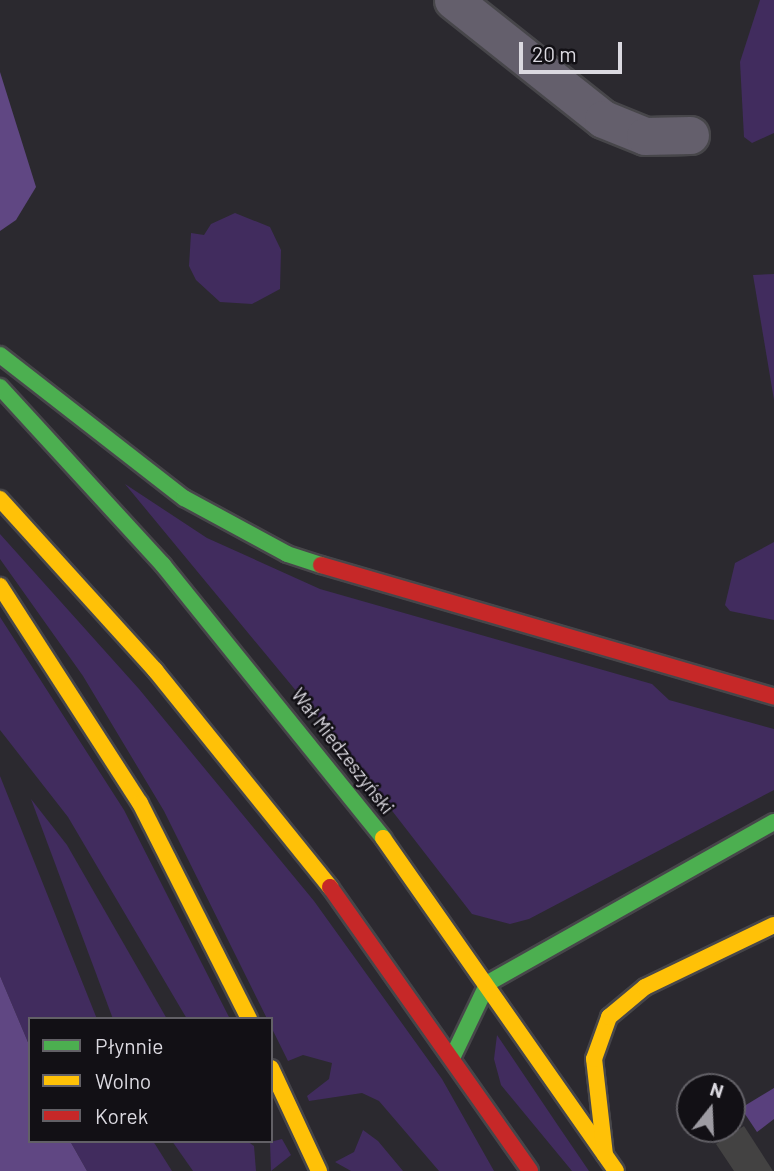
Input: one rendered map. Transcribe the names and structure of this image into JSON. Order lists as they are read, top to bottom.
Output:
{
  "streets": {
    "main road": ["Wał Miedzeszyński"]
  },
  "legend": ["Płynnie", "Wolno", "Korek"],
  "scale_bar": "20 m",
  "north": "top"
}
